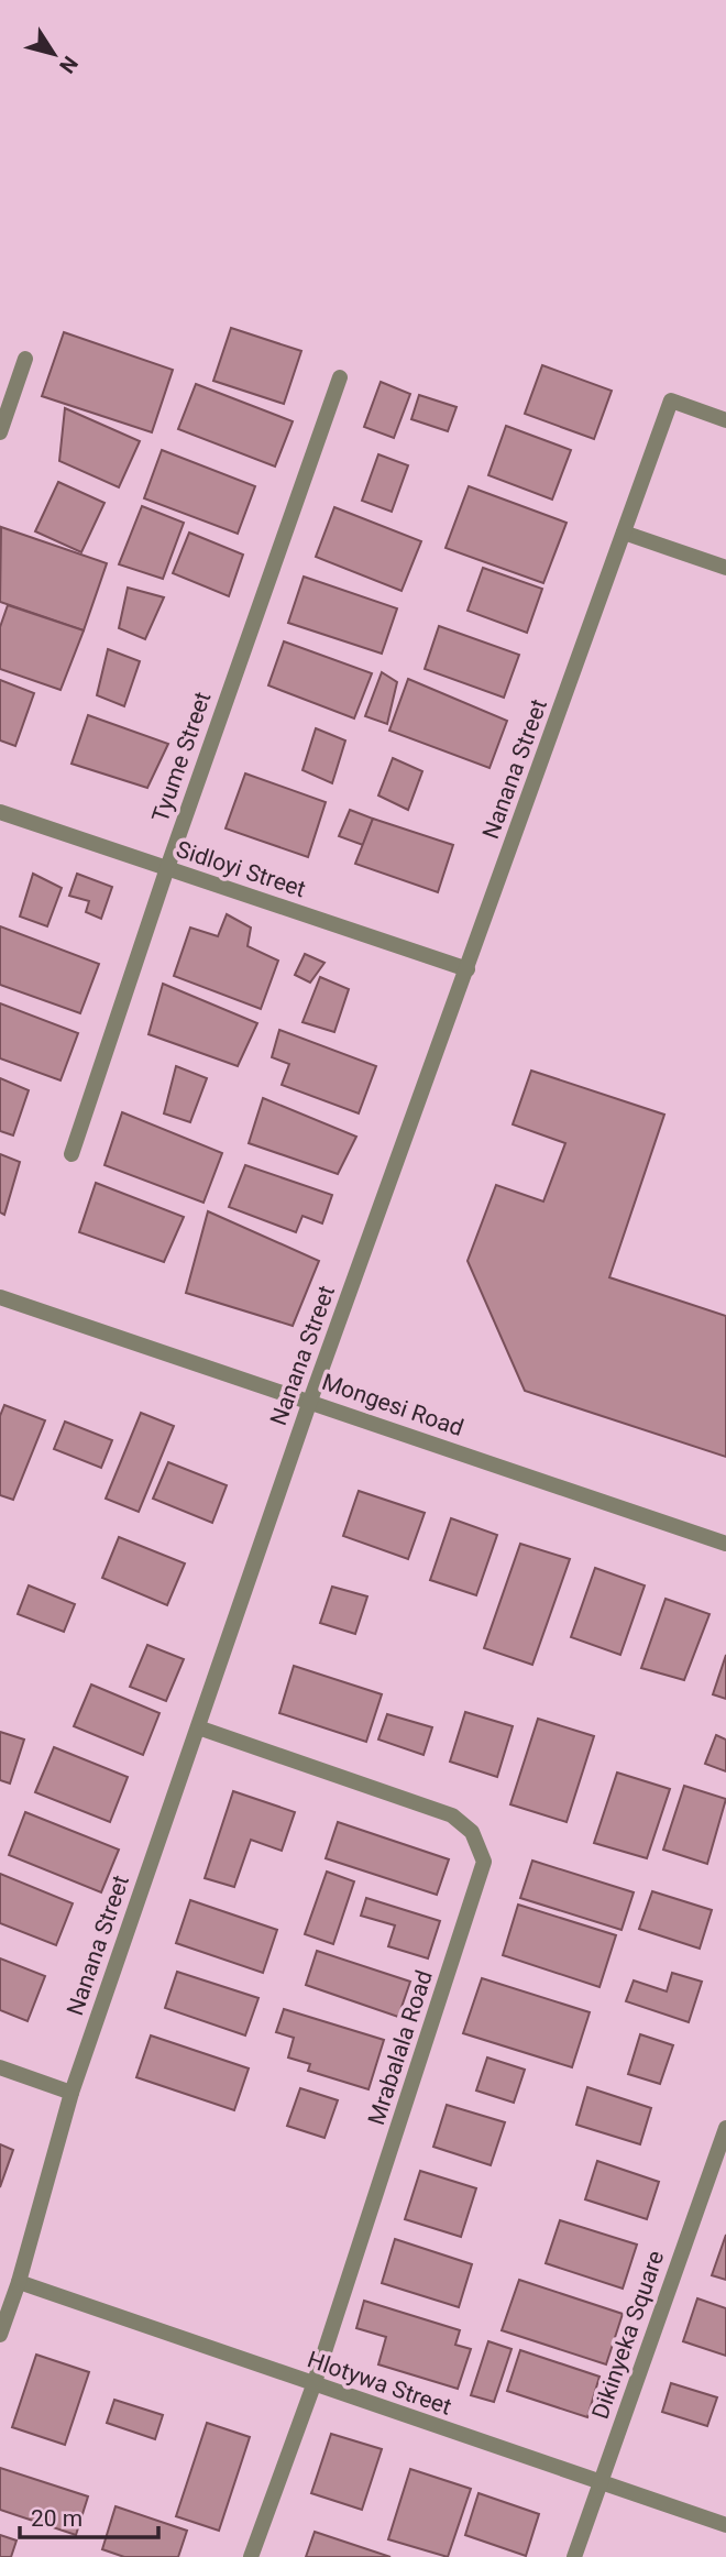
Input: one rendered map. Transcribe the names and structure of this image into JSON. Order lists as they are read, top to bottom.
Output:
{
  "streets": {
    "street": [
      "Tyume Street",
      "Nanana Street",
      "Sidloyi Street",
      "Mongesi Road",
      "Mrabalala Road",
      "Dikinyeka Square",
      "Hlotywa Street"
    ]
  },
  "crossings": [
    ["Tyume Street", "Sidloyi Street"],
    ["Nanana Street", "Sidloyi Street"],
    ["Nanana Street", "Mongesi Road"],
    ["Nanana Street", "Mrabalala Road"],
    ["Nanana Street", "Hlotywa Street"],
    ["Mrabalala Road", "Hlotywa Street"],
    ["Dikinyeka Square", "Hlotywa Street"]
  ],
  "scale_bar": "20 m",
  "north": "bottom right"
}
